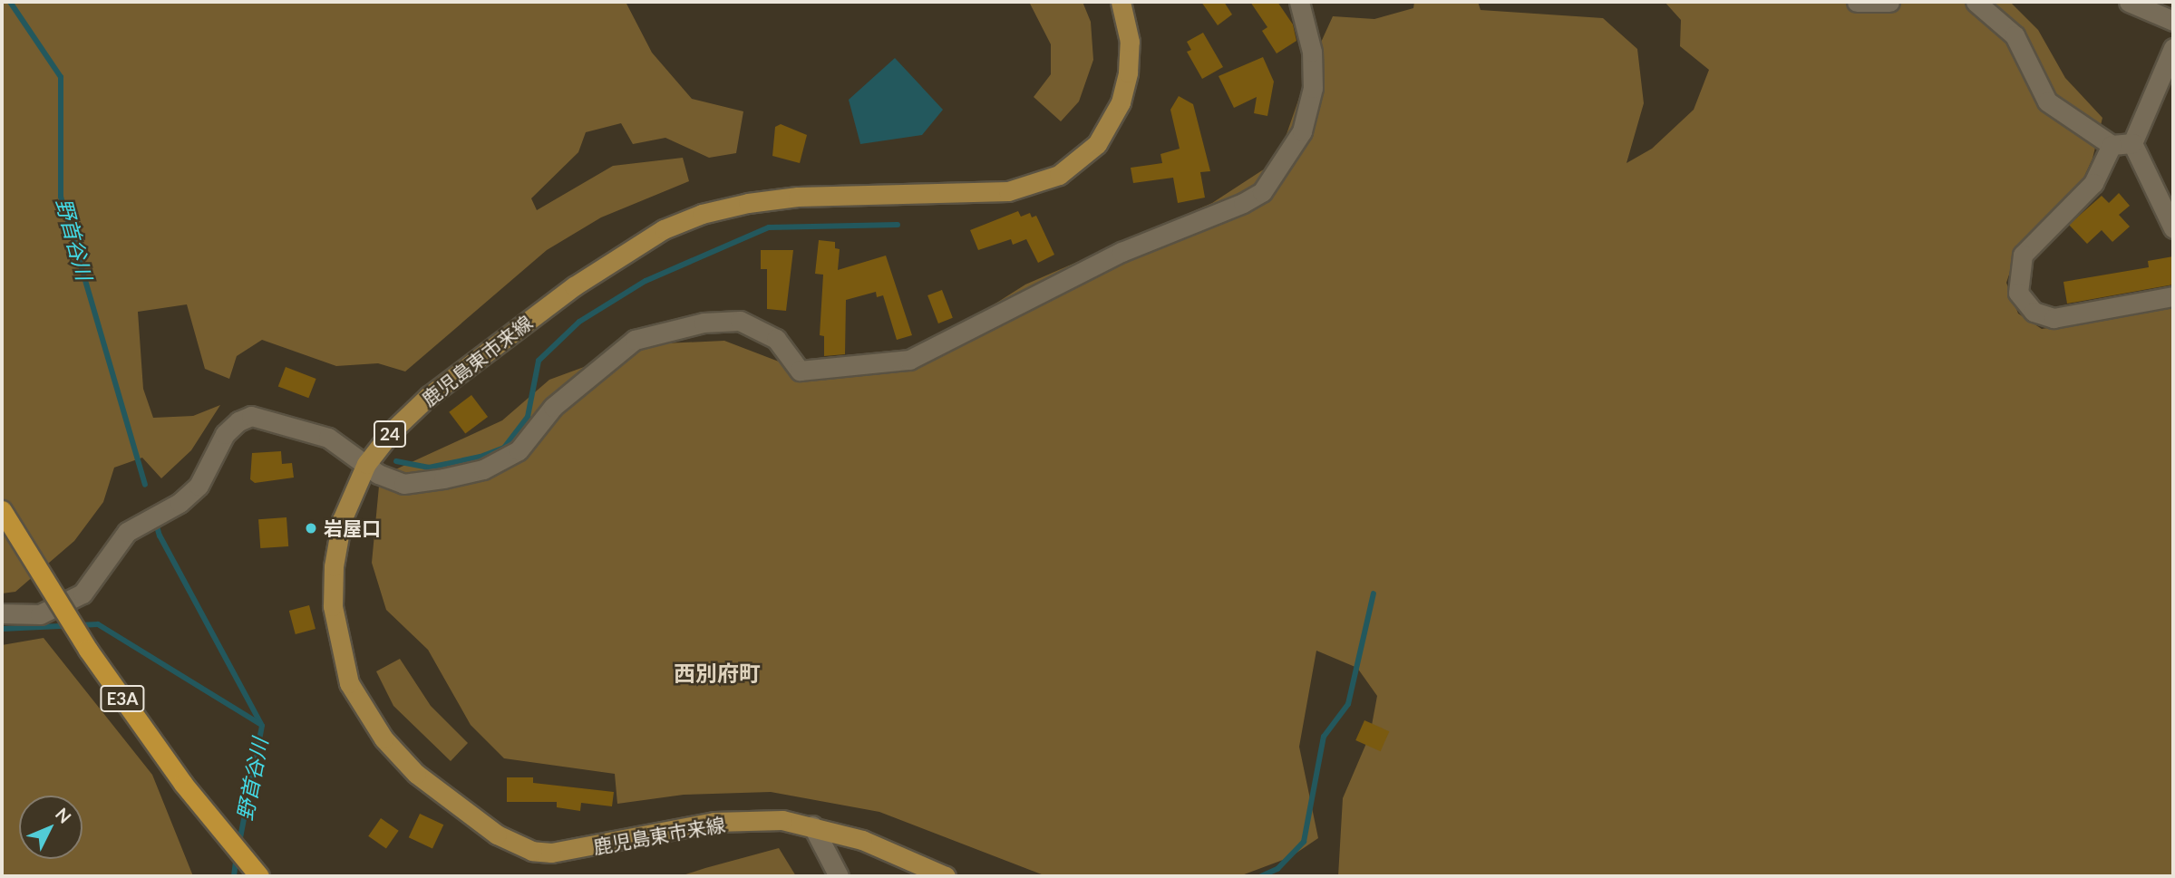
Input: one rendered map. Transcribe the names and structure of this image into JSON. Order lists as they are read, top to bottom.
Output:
{
  "streets": {
    "highway": ["E3A"],
    "main road": ["鹿児島東市来線", "24"]
  },
  "districts": ["西別府町"],
  "water": ["野首谷川"],
  "places": ["岩屋口"],
  "north": "top right"
}
